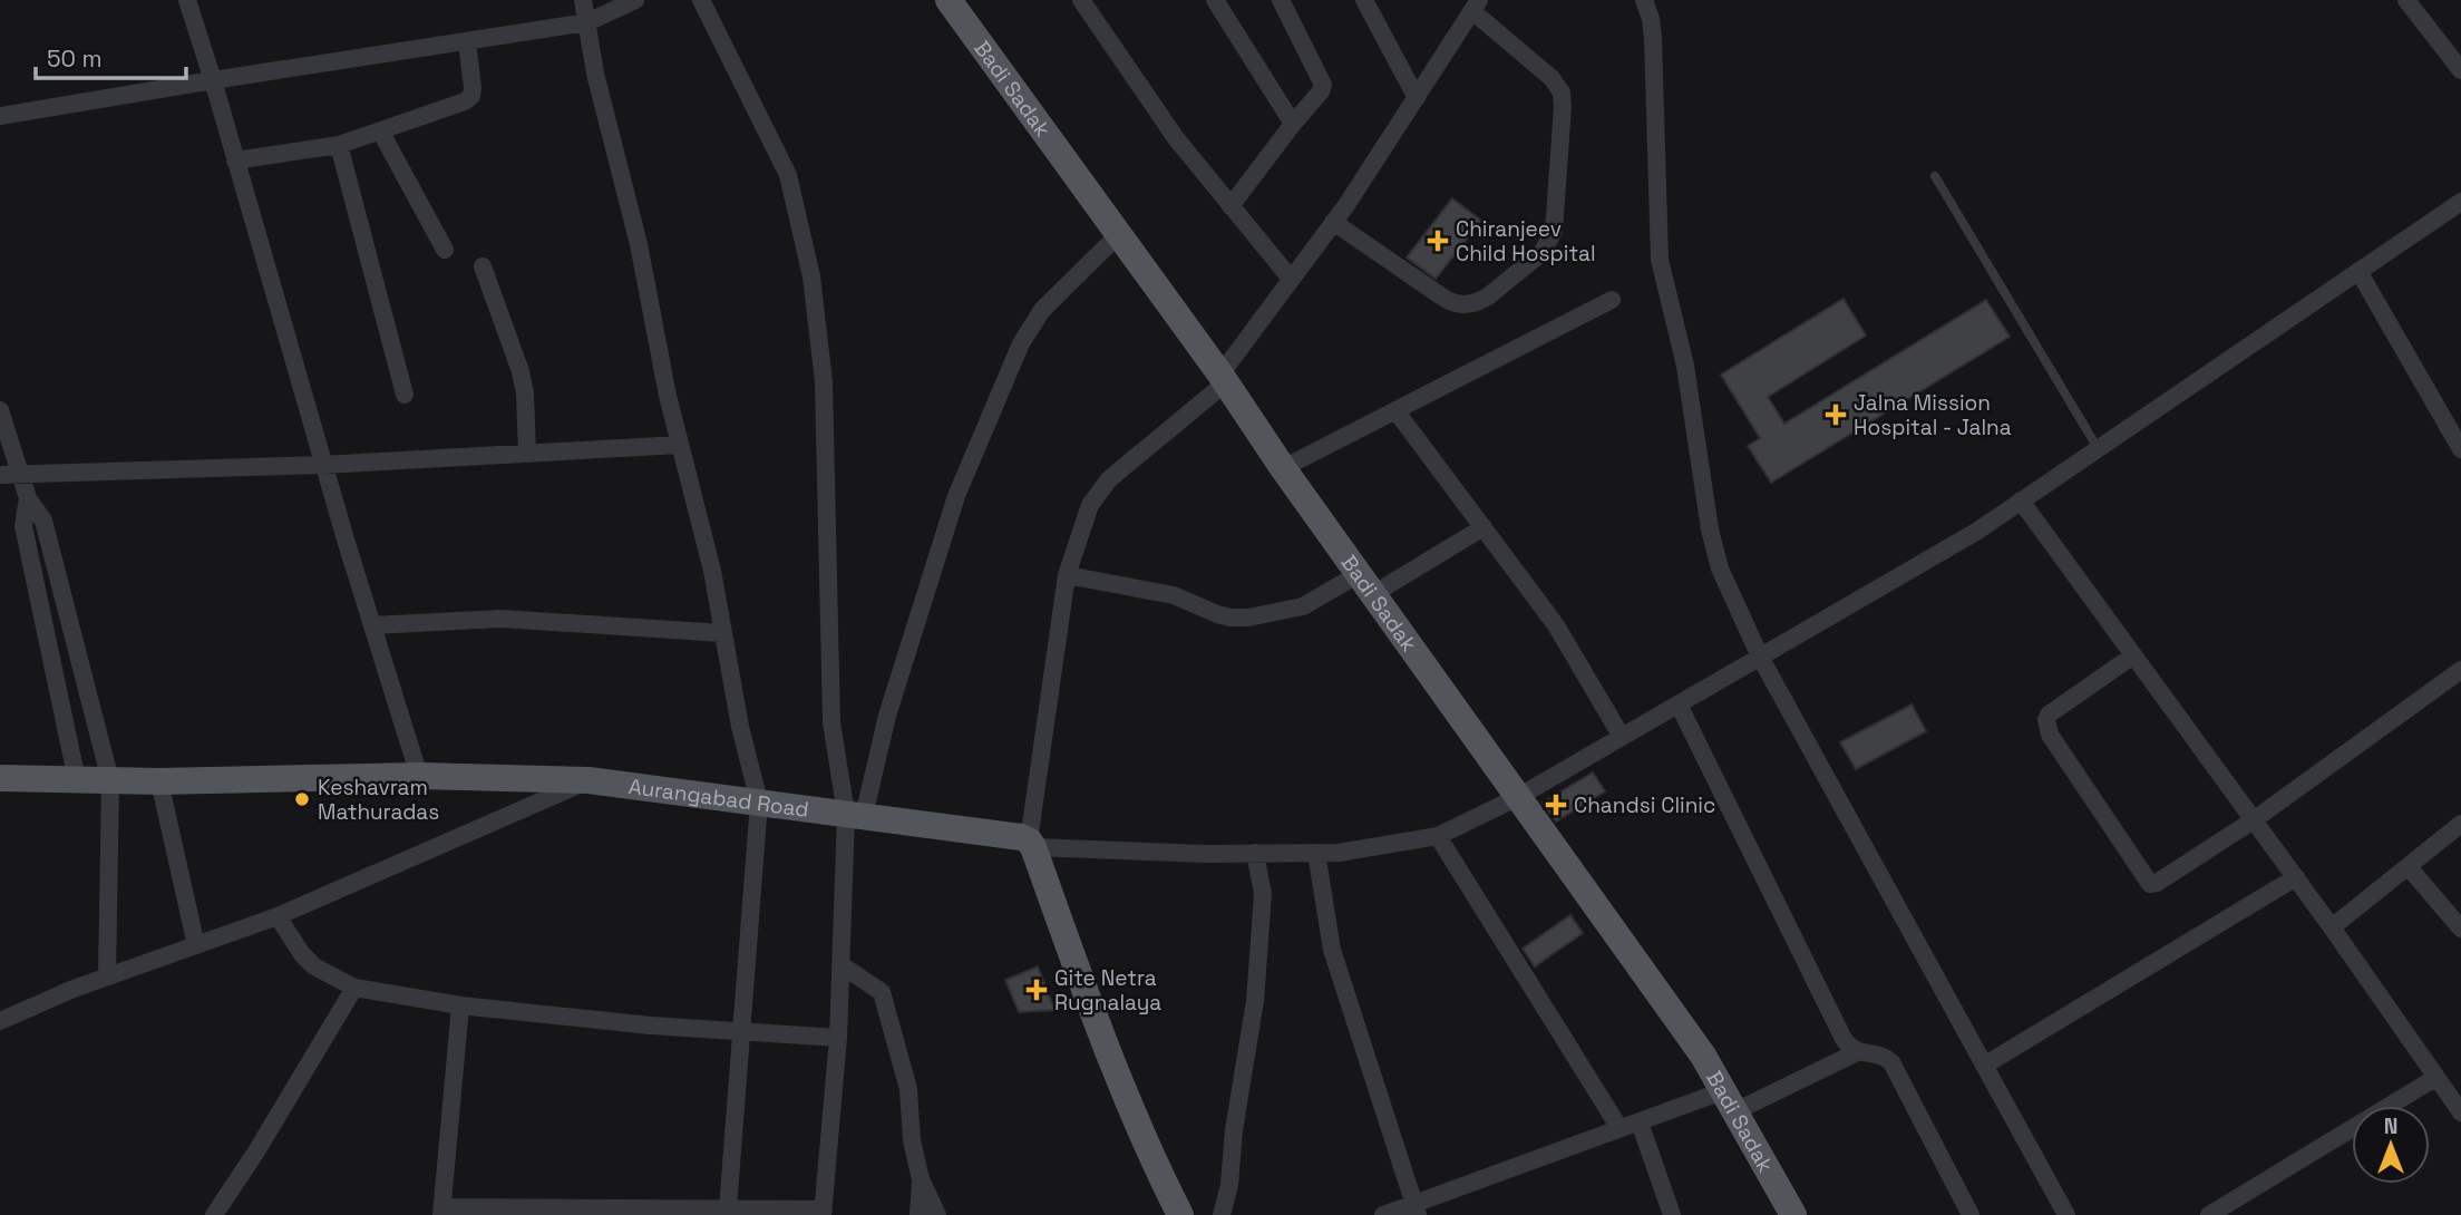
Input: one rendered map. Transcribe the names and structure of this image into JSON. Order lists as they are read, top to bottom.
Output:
{
  "streets": {
    "main road": ["Badi Sadak", "Aurangabad Road"]
  },
  "places": {
    "health": [
      "Chiranjeev Child Hospital",
      "Jalna Mission Hospital - Jalna",
      "Chandsi Clinic",
      "Gite Netra Rugnalaya"
    ],
    "other": ["Keshavram Mathuradas"]
  },
  "scale_bar": "50 m",
  "north": "top"
}
